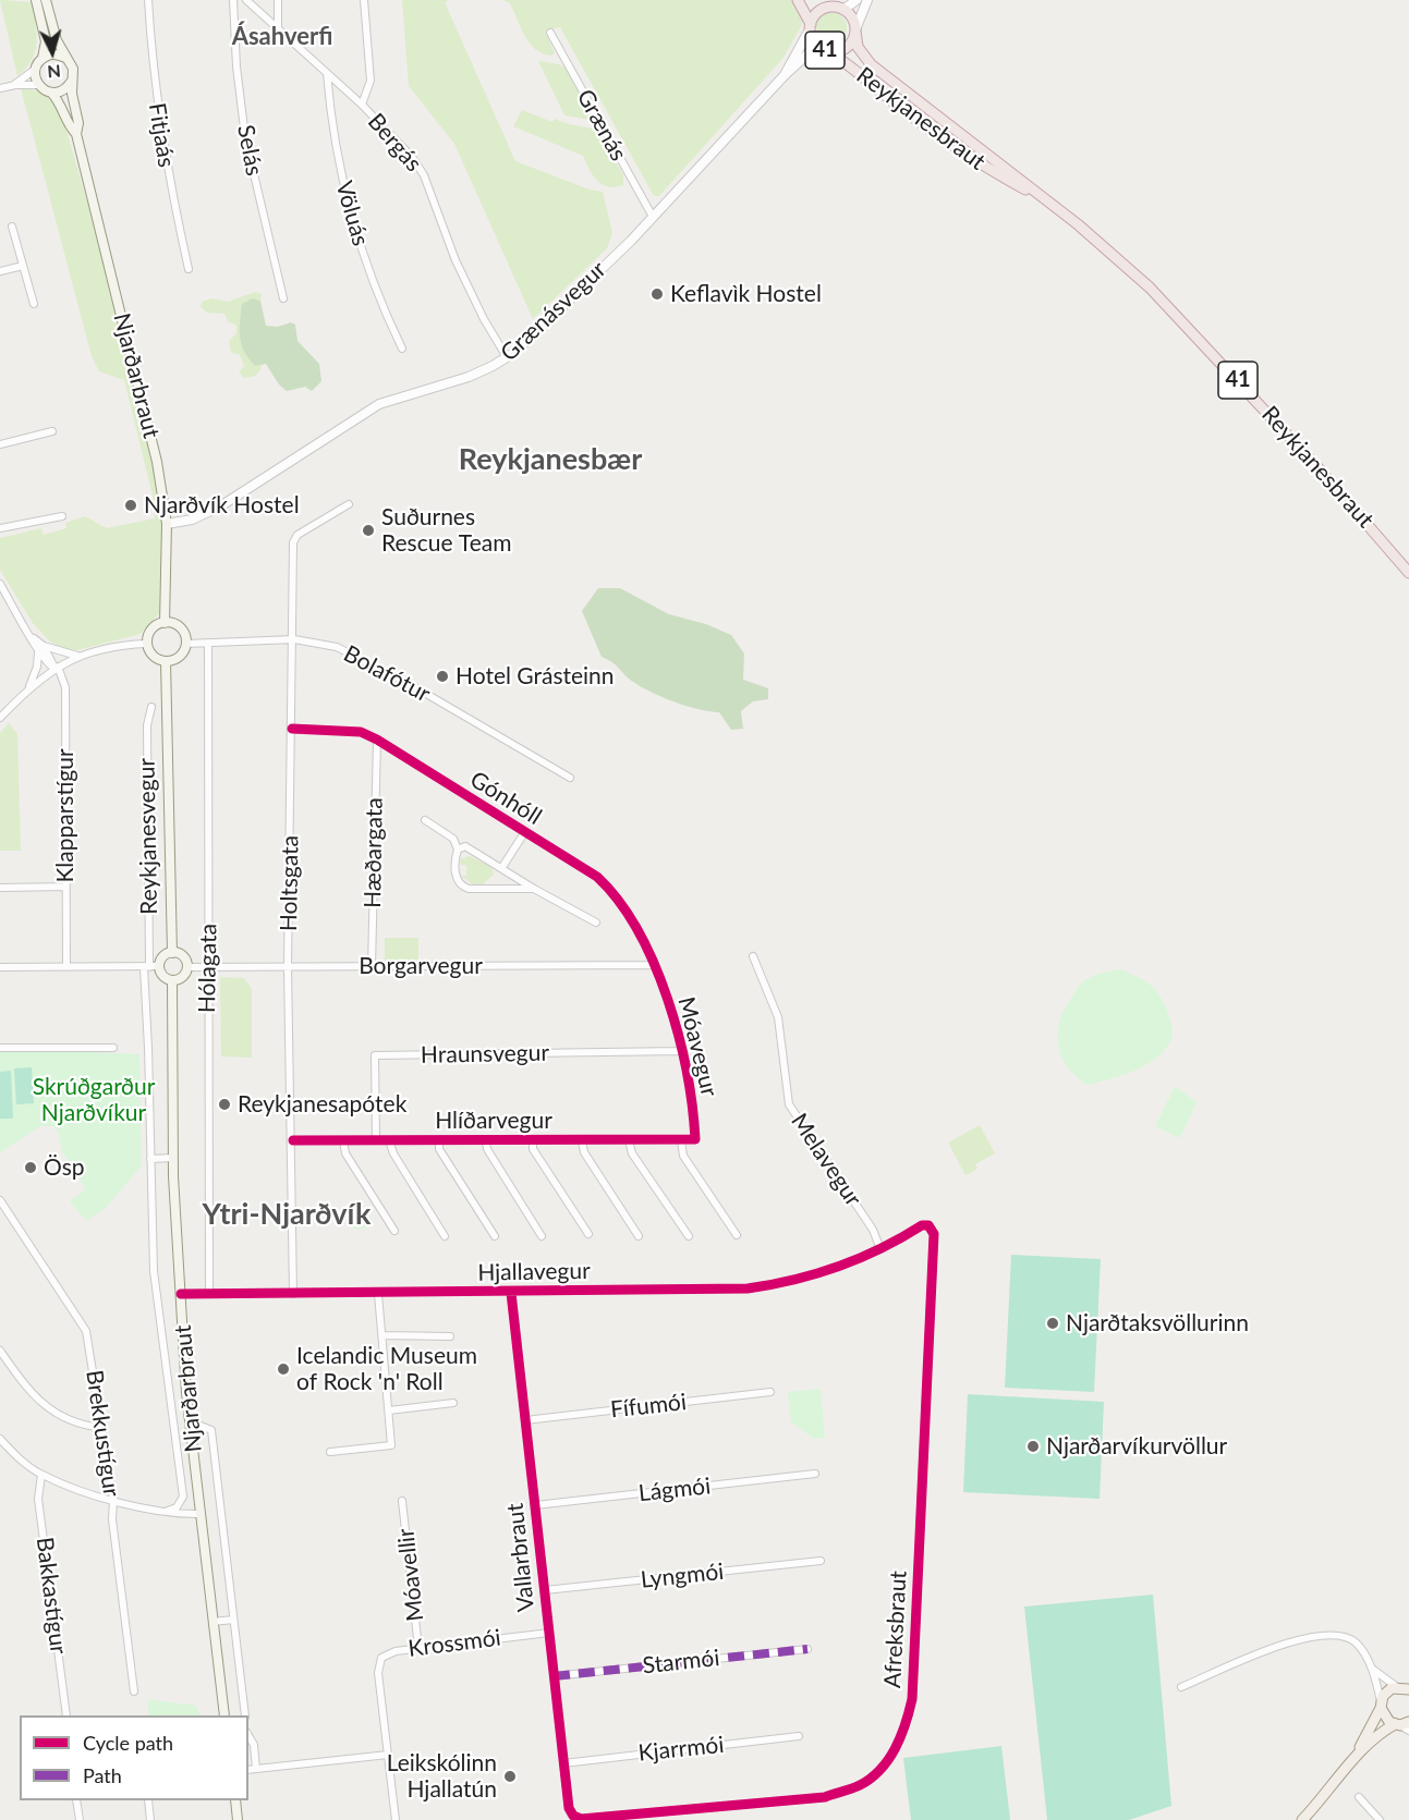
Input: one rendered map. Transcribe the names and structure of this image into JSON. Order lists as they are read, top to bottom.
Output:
{
  "streets": {
    "highway": ["41", "Reykjanesbraut"],
    "main road": ["Njarðarbraut"],
    "street": [
      "Grænás",
      "Fitjaás",
      "Bergás",
      "Selás",
      "Völuás",
      "Grænásvegur",
      "Bolafótur",
      "Gónhóll",
      "Klapparstígur",
      "Reykjanesvegur",
      "Hæðargata",
      "Holtsgata",
      "Borgarvegur",
      "Hólagata",
      "Móavegur",
      "Hraunsvegur",
      "Hlíðarvegur",
      "Melavegur",
      "Hjallavegur",
      "Fífumói",
      "Brekkustígur",
      "Lágmói",
      "Vallarbraut",
      "Móavellir",
      "Lyngmói",
      "Bakkastígur",
      "Afreksbraut",
      "Krossmói",
      "Starmói",
      "Kjarrmói"
    ]
  },
  "crossings": [
    ["41", "Reykjanesbraut"],
    ["41", "Grænásvegur"],
    ["Reykjanesbraut", "Grænásvegur"],
    ["Grænás", "Grænásvegur"],
    ["Bergás", "Völuás"],
    ["Bergás", "Grænásvegur"],
    ["Grænásvegur", "Njarðarbraut"],
    ["Njarðarbraut", "Bolafótur"],
    ["Njarðarbraut", "Hjallavegur"],
    ["Bolafótur", "Holtsgata"],
    ["Bolafótur", "Hólagata"],
    ["Gónhóll", "Hæðargata"],
    ["Gónhóll", "Holtsgata"],
    ["Gónhóll", "Borgarvegur"],
    ["Gónhóll", "Móavegur"],
    ["Hæðargata", "Borgarvegur"],
    ["Holtsgata", "Borgarvegur"],
    ["Holtsgata", "Hlíðarvegur"],
    ["Holtsgata", "Hjallavegur"],
    ["Borgarvegur", "Hólagata"],
    ["Borgarvegur", "Móavegur"],
    ["Hólagata", "Hjallavegur"],
    ["Móavegur", "Hraunsvegur"],
    ["Móavegur", "Hlíðarvegur"],
    ["Hraunsvegur", "Hlíðarvegur"],
    ["Melavegur", "Hjallavegur"],
    ["Melavegur", "Afreksbraut"],
    ["Hjallavegur", "Vallarbraut"],
    ["Hjallavegur", "Afreksbraut"],
    ["Fífumói", "Vallarbraut"],
    ["Lágmói", "Vallarbraut"],
    ["Vallarbraut", "Lyngmói"],
    ["Vallarbraut", "Afreksbraut"],
    ["Vallarbraut", "Krossmói"],
    ["Vallarbraut", "Starmói"],
    ["Vallarbraut", "Kjarrmói"],
    ["Móavellir", "Krossmói"]
  ],
  "districts": ["Ásahverfi", "Reykjanesbær", "Ytri-Njarðvík"],
  "parks": ["Skrúðgarður Njarðvíkur"],
  "places": [
    "Keflavìk Hostel",
    "Njarðvík Hostel",
    "Suðurnes Rescue Team",
    "Hotel Grásteinn",
    "Reykjanesapótek",
    "Ösp",
    "Njarðtaksvöllurinn",
    "Icelandic Museum of Rock 'n' Roll",
    "Njarðarvíkurvöllur",
    "Leikskólinn Hjallatún"
  ],
  "legend": ["Cycle path", "Path"],
  "north": "bottom"
}
